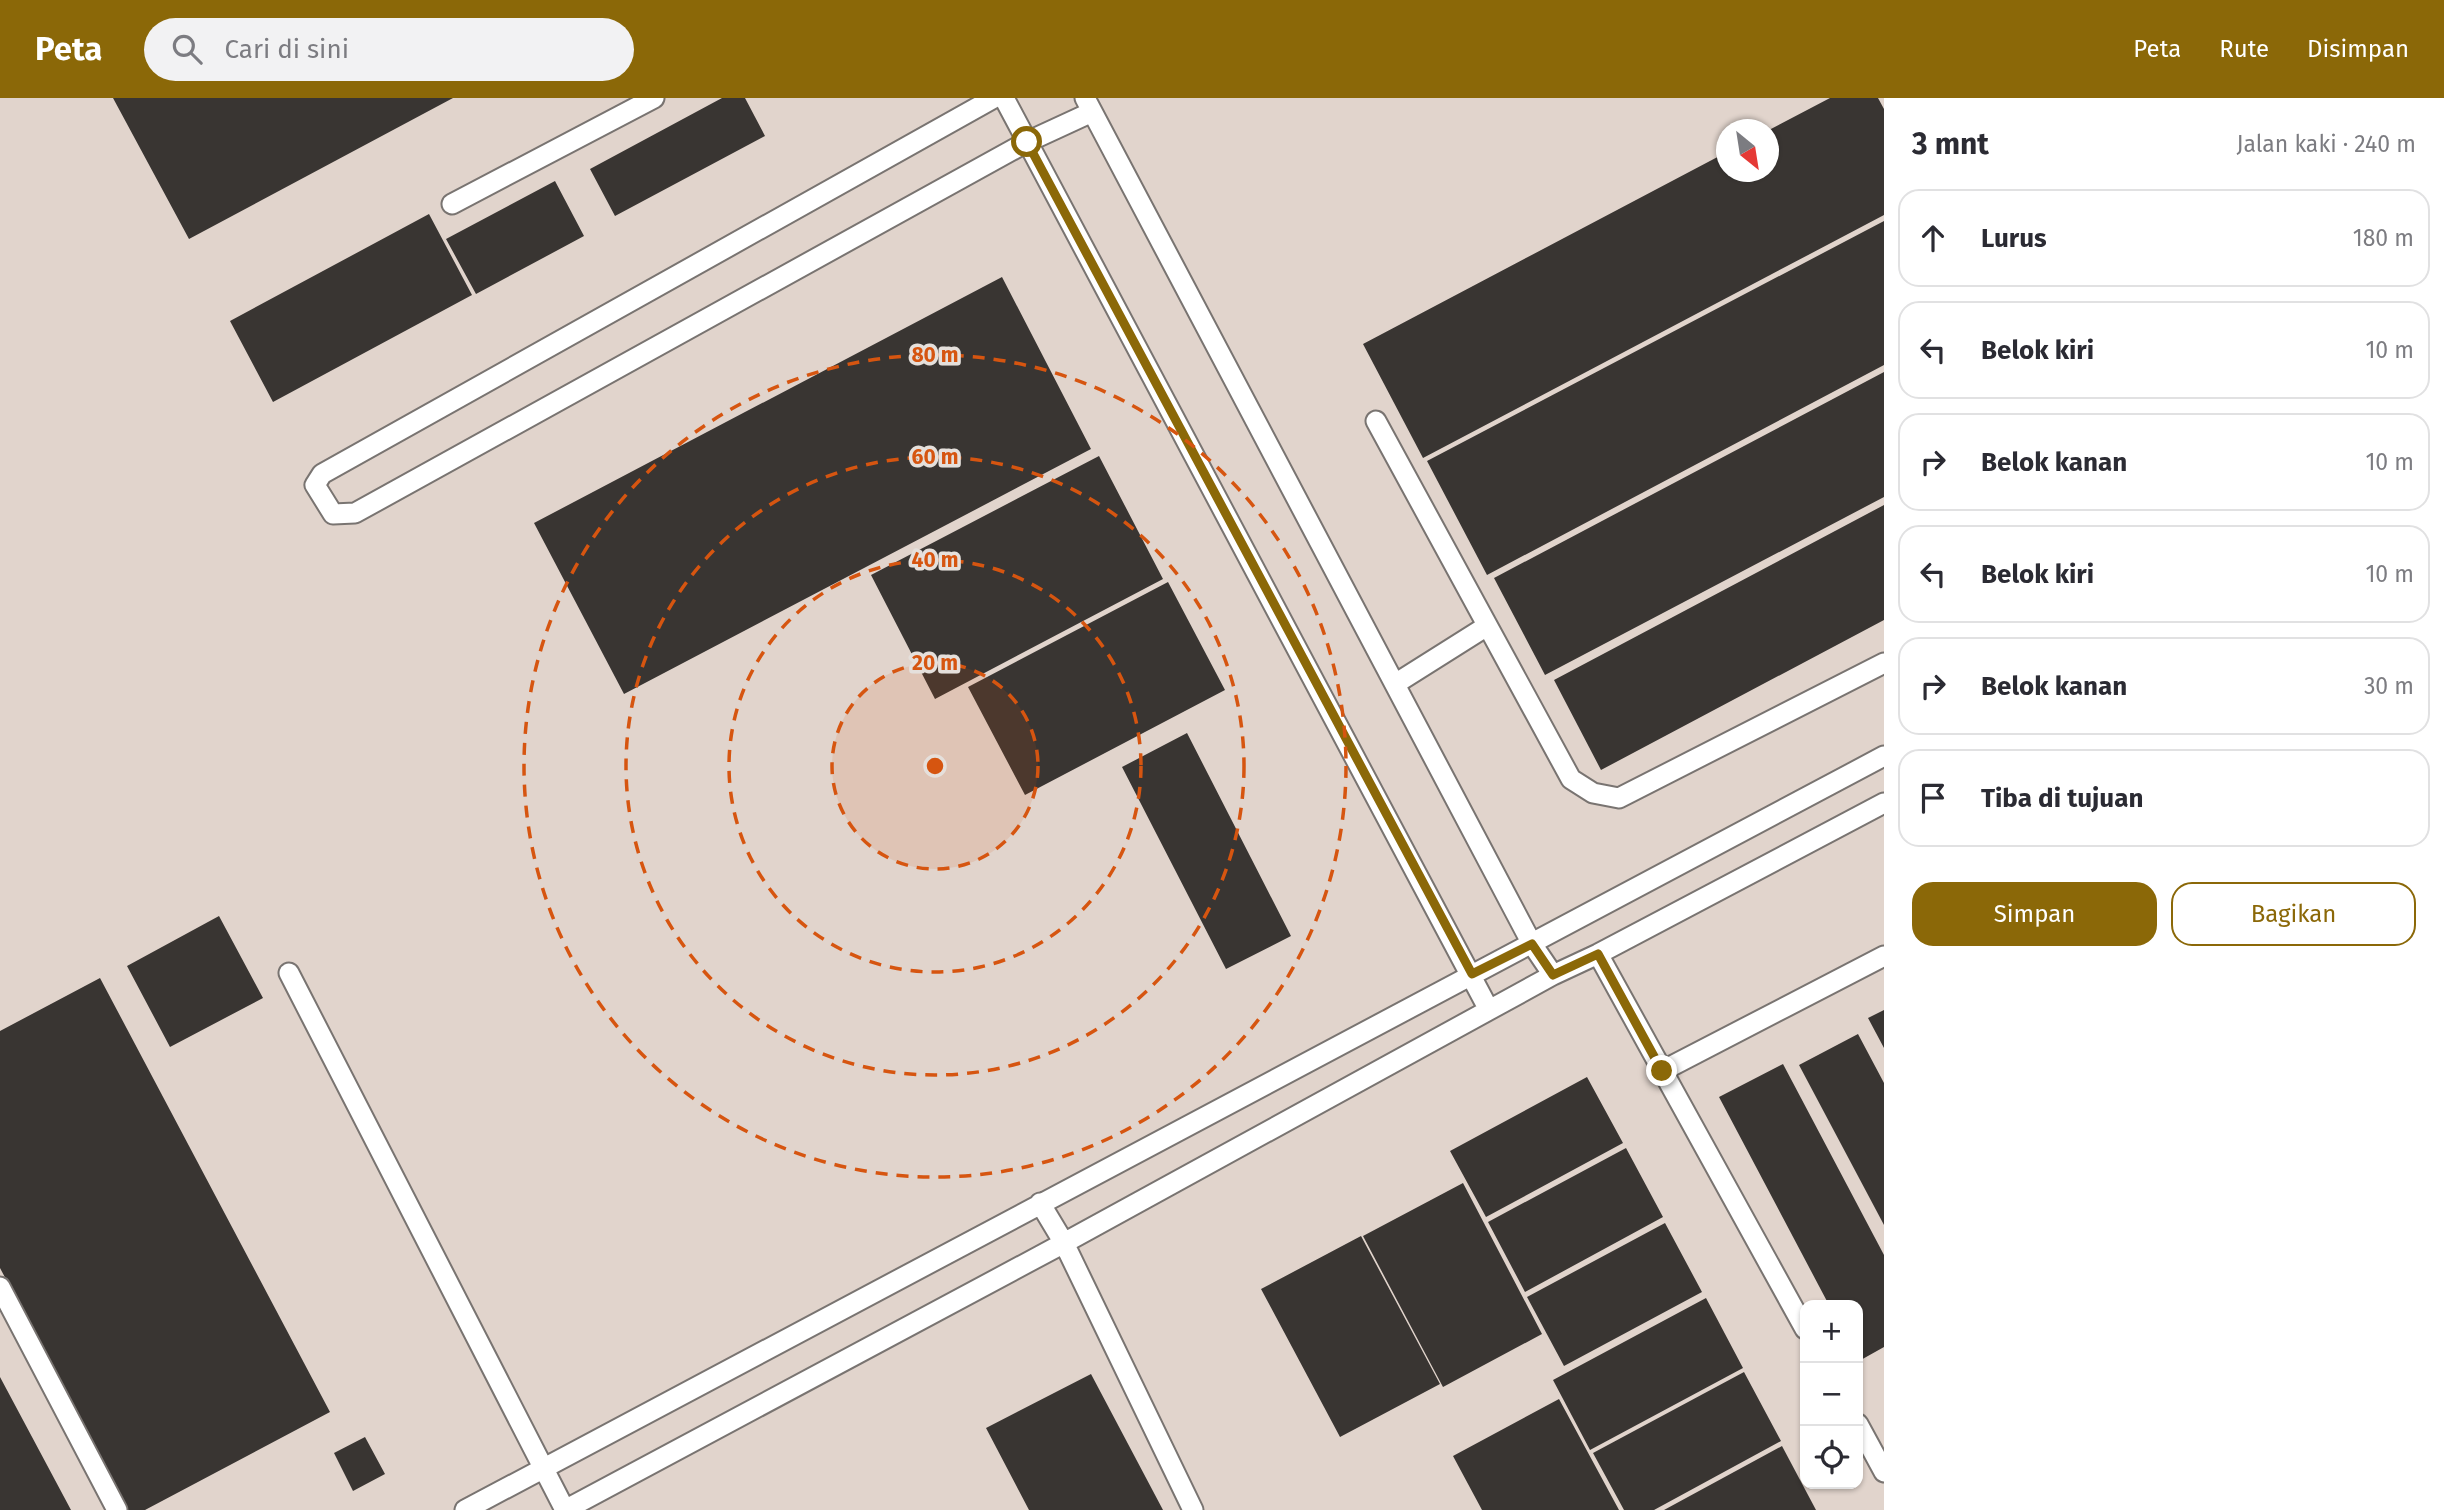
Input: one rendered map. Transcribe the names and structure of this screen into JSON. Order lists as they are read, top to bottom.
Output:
{
  "north": "bottom right",
  "page": {
    "header": "Peta",
    "search": "Cari di sini",
    "nav": ["Peta", "Rute", "Disimpan"],
    "heading": ["3 mnt", "Jalan kaki · 240 m"],
    "list": [
      ["Lurus", "180 m"],
      ["Belok kiri", "10 m"],
      ["Belok kanan", "10 m"],
      ["Belok kiri", "10 m"],
      ["Belok kanan", "30 m"],
      "Tiba di tujuan"
    ],
    "buttons": ["Simpan", "Bagikan"],
    "map_buttons": ["+", "−"]
  },
  "rings": [
    "80 m",
    "60 m",
    "40 m",
    "20 m"
  ]
}
